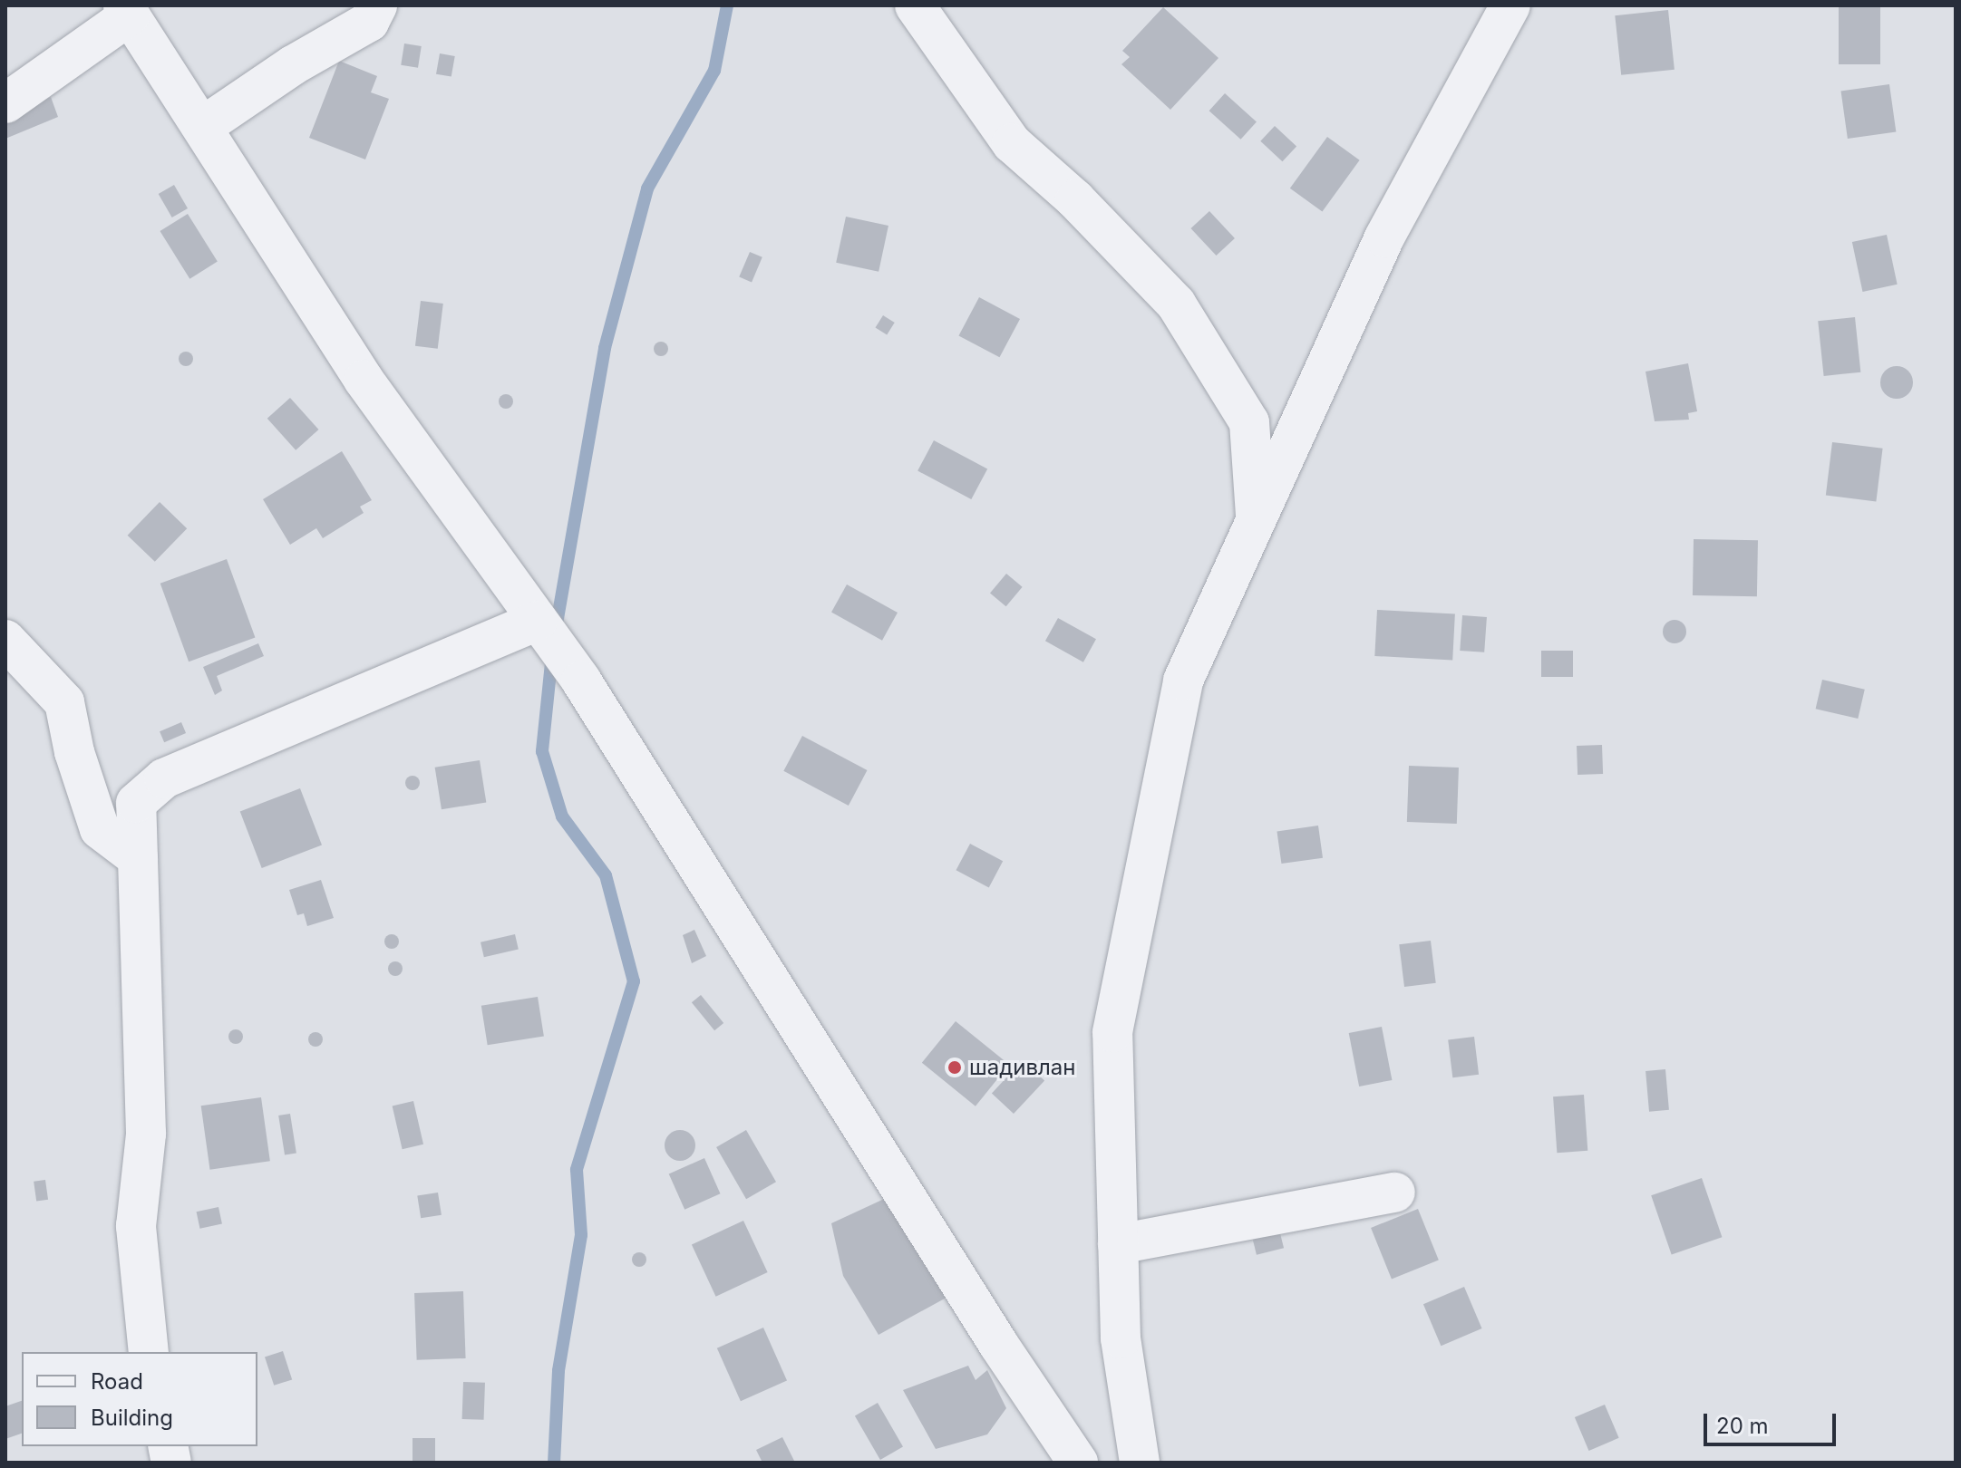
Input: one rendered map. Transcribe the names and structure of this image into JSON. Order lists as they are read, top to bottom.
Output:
{
  "places": ["шадивлан"],
  "legend": ["Road", "Building"],
  "scale_bar": "20 m"
}
